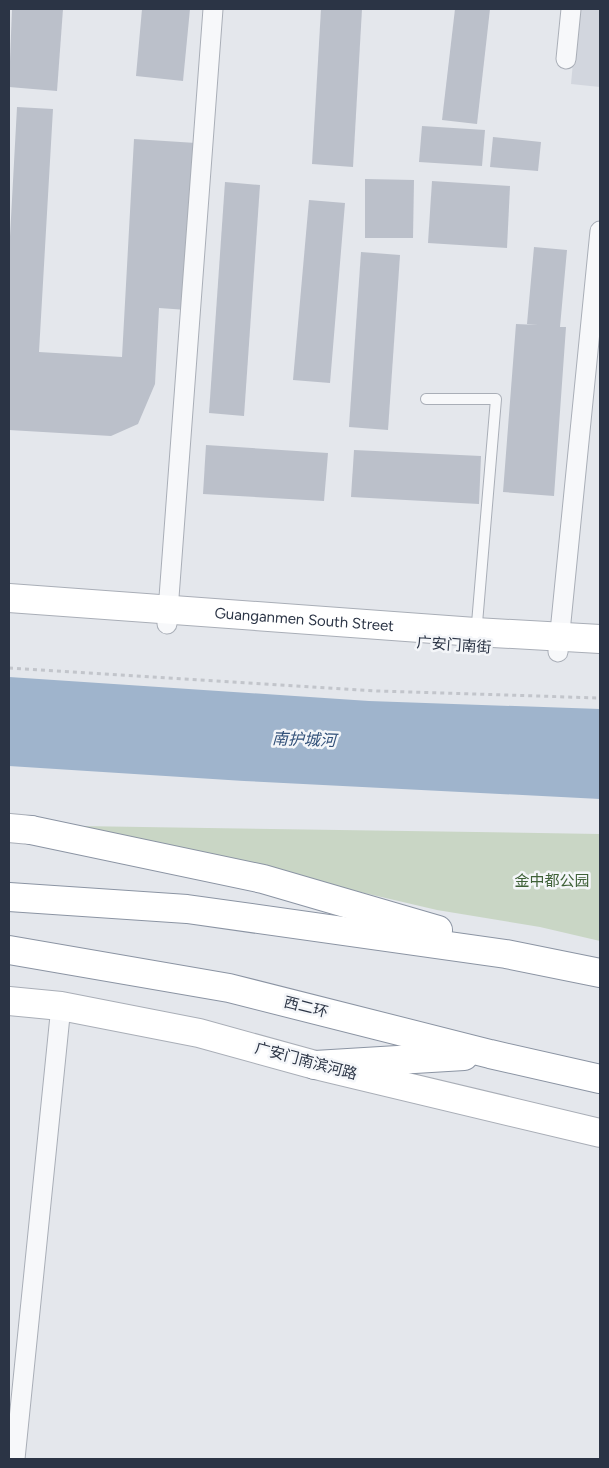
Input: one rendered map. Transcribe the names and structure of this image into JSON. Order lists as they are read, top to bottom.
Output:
{
  "streets": {
    "main road": ["广安门南街", "西二环", "广安门南滨河路"]
  },
  "water": ["南护城河"],
  "parks": ["金中都公园"]
}
